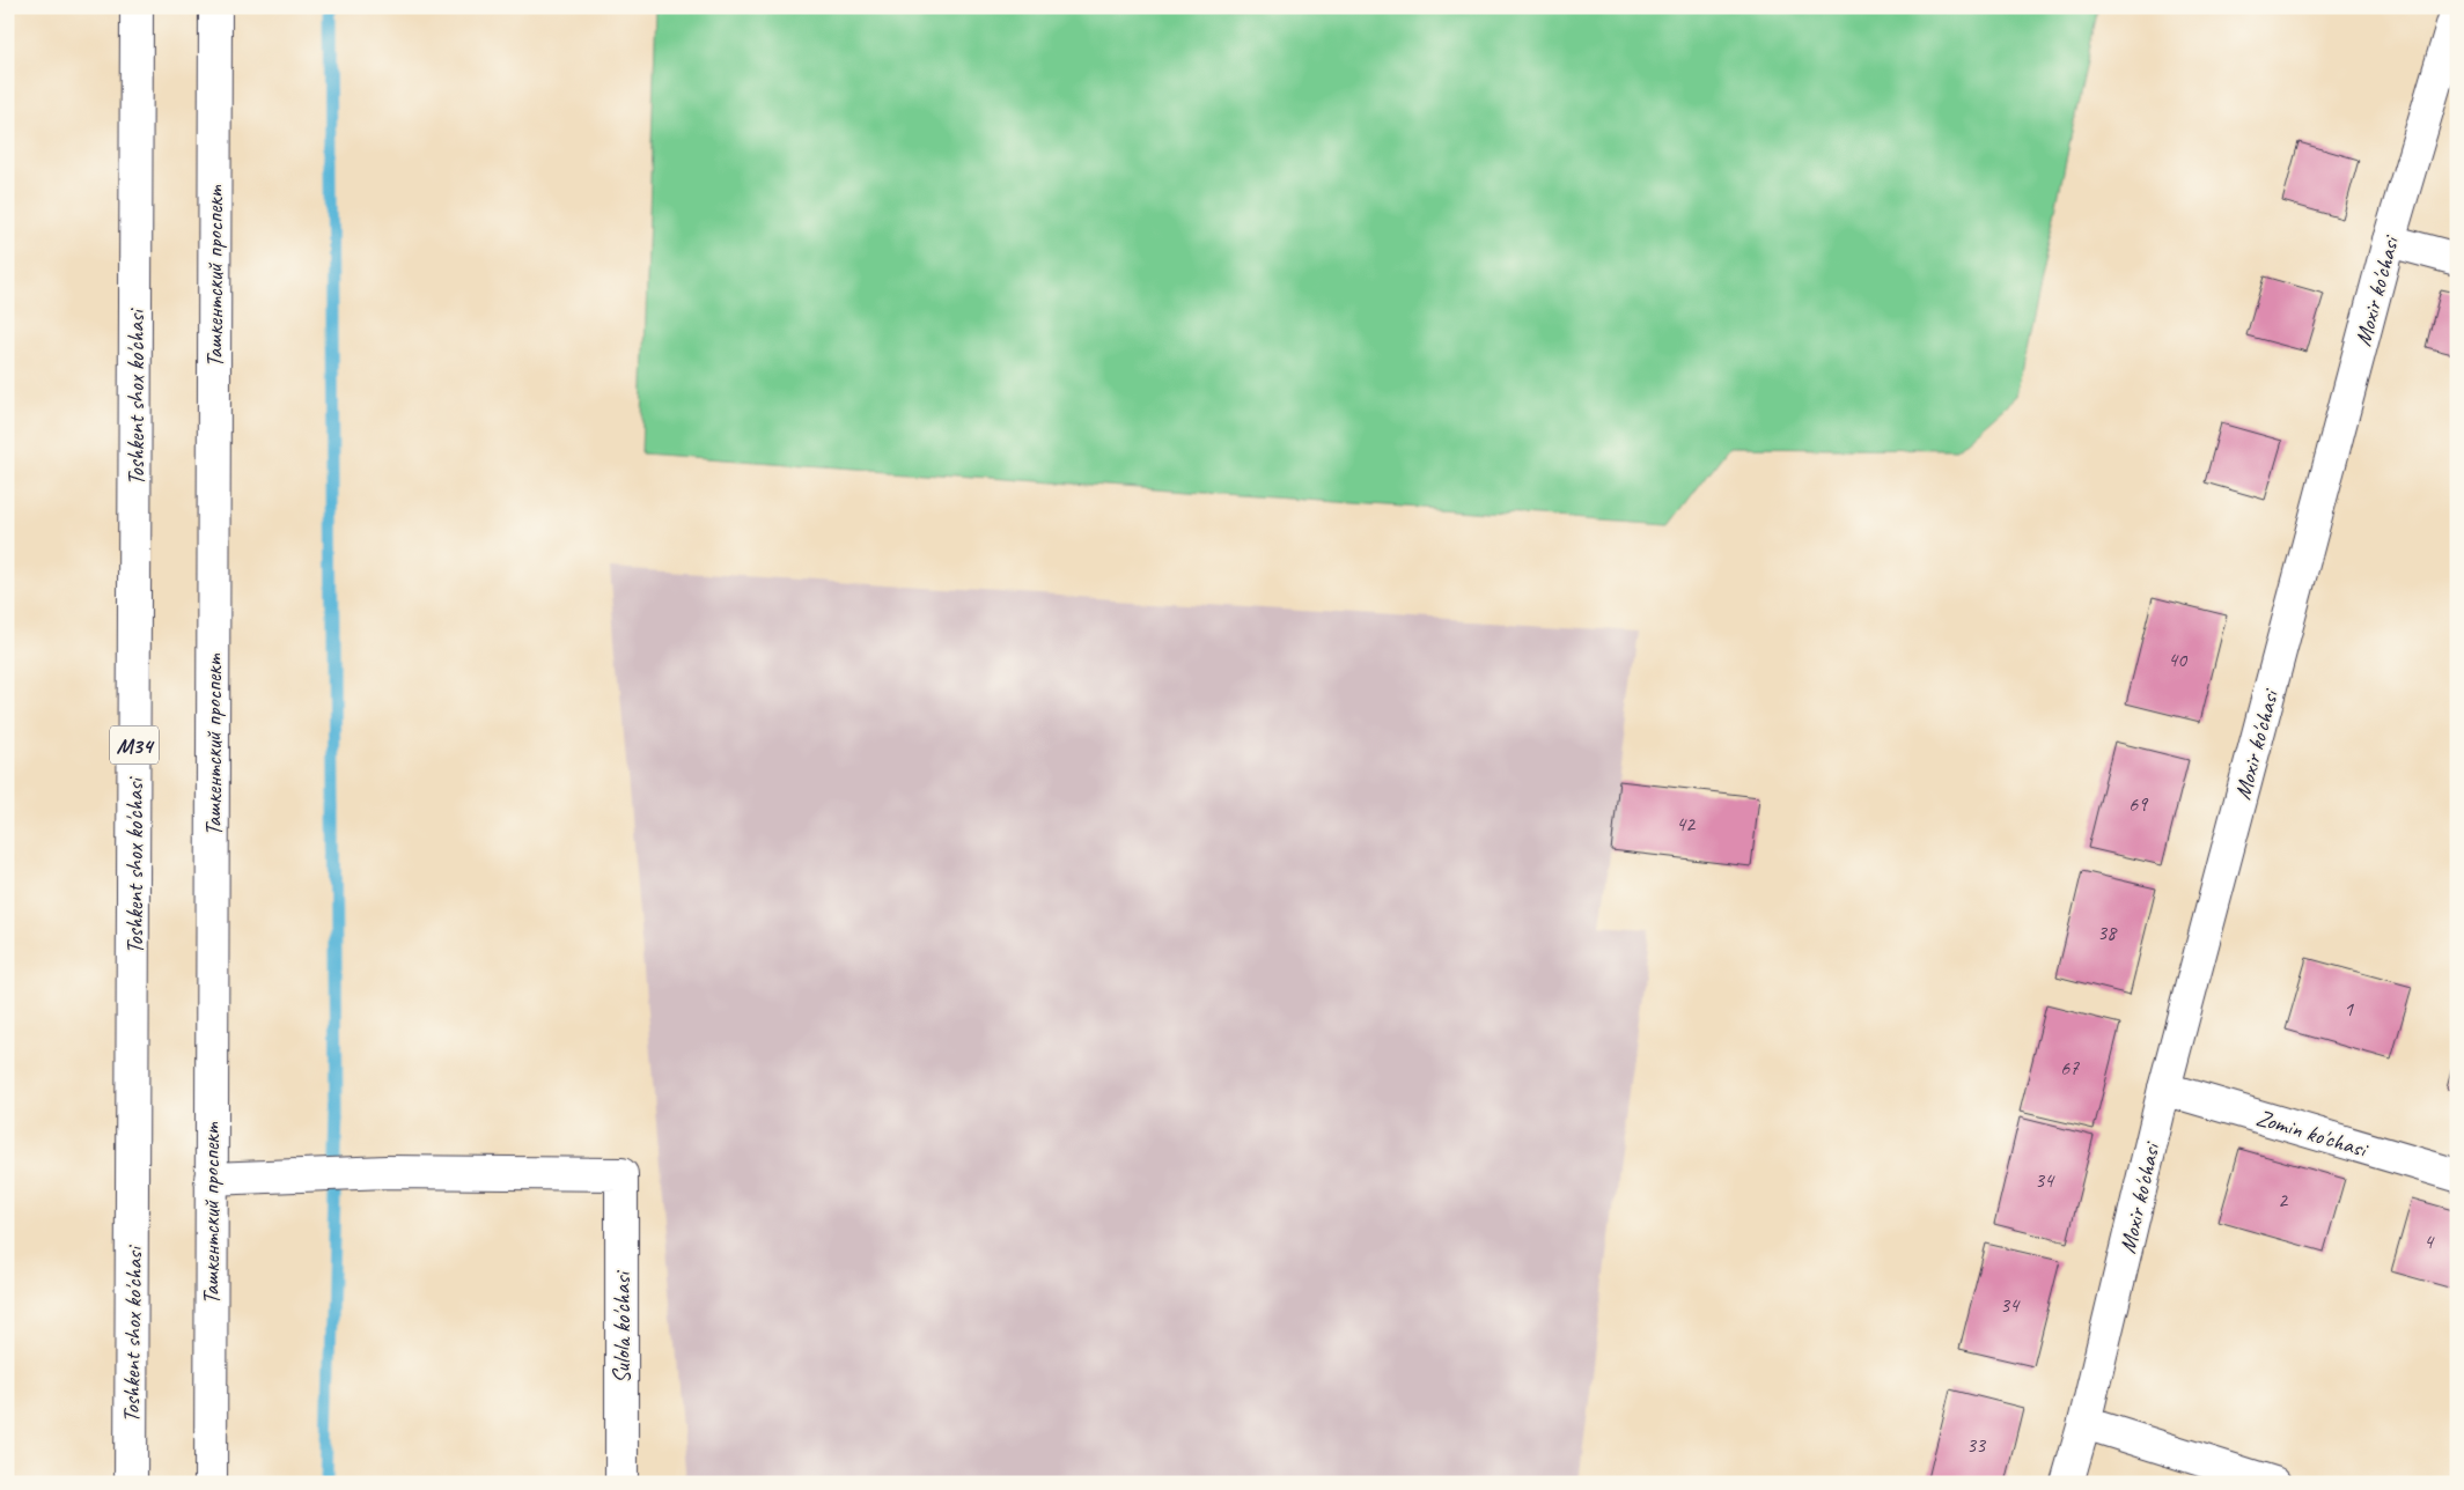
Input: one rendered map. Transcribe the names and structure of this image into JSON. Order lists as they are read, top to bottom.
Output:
{
  "streets": {
    "main road": [
      "Ташкентский проспект",
      "Moxir ko'chasi",
      "Toshkent shox ko'chasi",
      "M34",
      "Zomin ko'chasi",
      "Sulola ko'chasi"
    ]
  },
  "crossings": [
    ["Ташкентский проспект", "Sulola ko'chasi"],
    ["Moxir ko'chasi", "Zomin ko'chasi"]
  ],
  "house_numbers": [
    "40",
    "69",
    "42",
    "38",
    "1",
    "67",
    "34",
    "2",
    "4",
    "34",
    "33"
  ]
}
